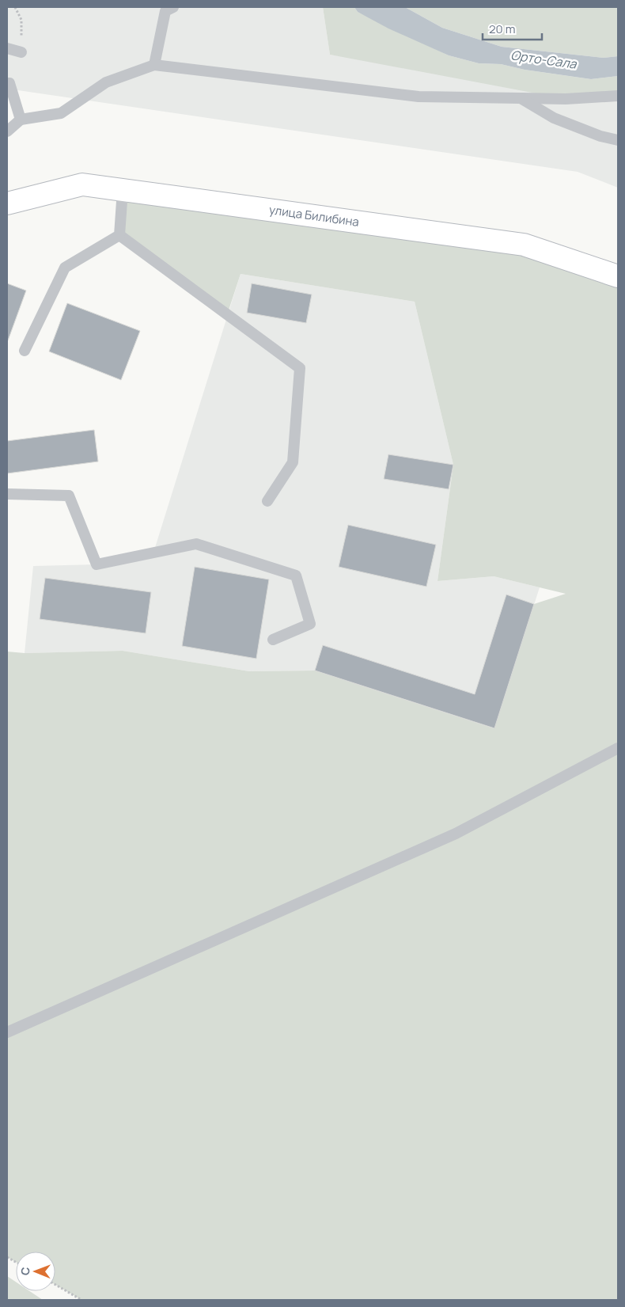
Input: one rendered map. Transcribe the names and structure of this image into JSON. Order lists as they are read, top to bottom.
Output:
{
  "streets": {
    "street": ["улица Билибина"]
  },
  "water": ["Орто-Сала"],
  "scale_bar": "20 m",
  "north": "left"
}
